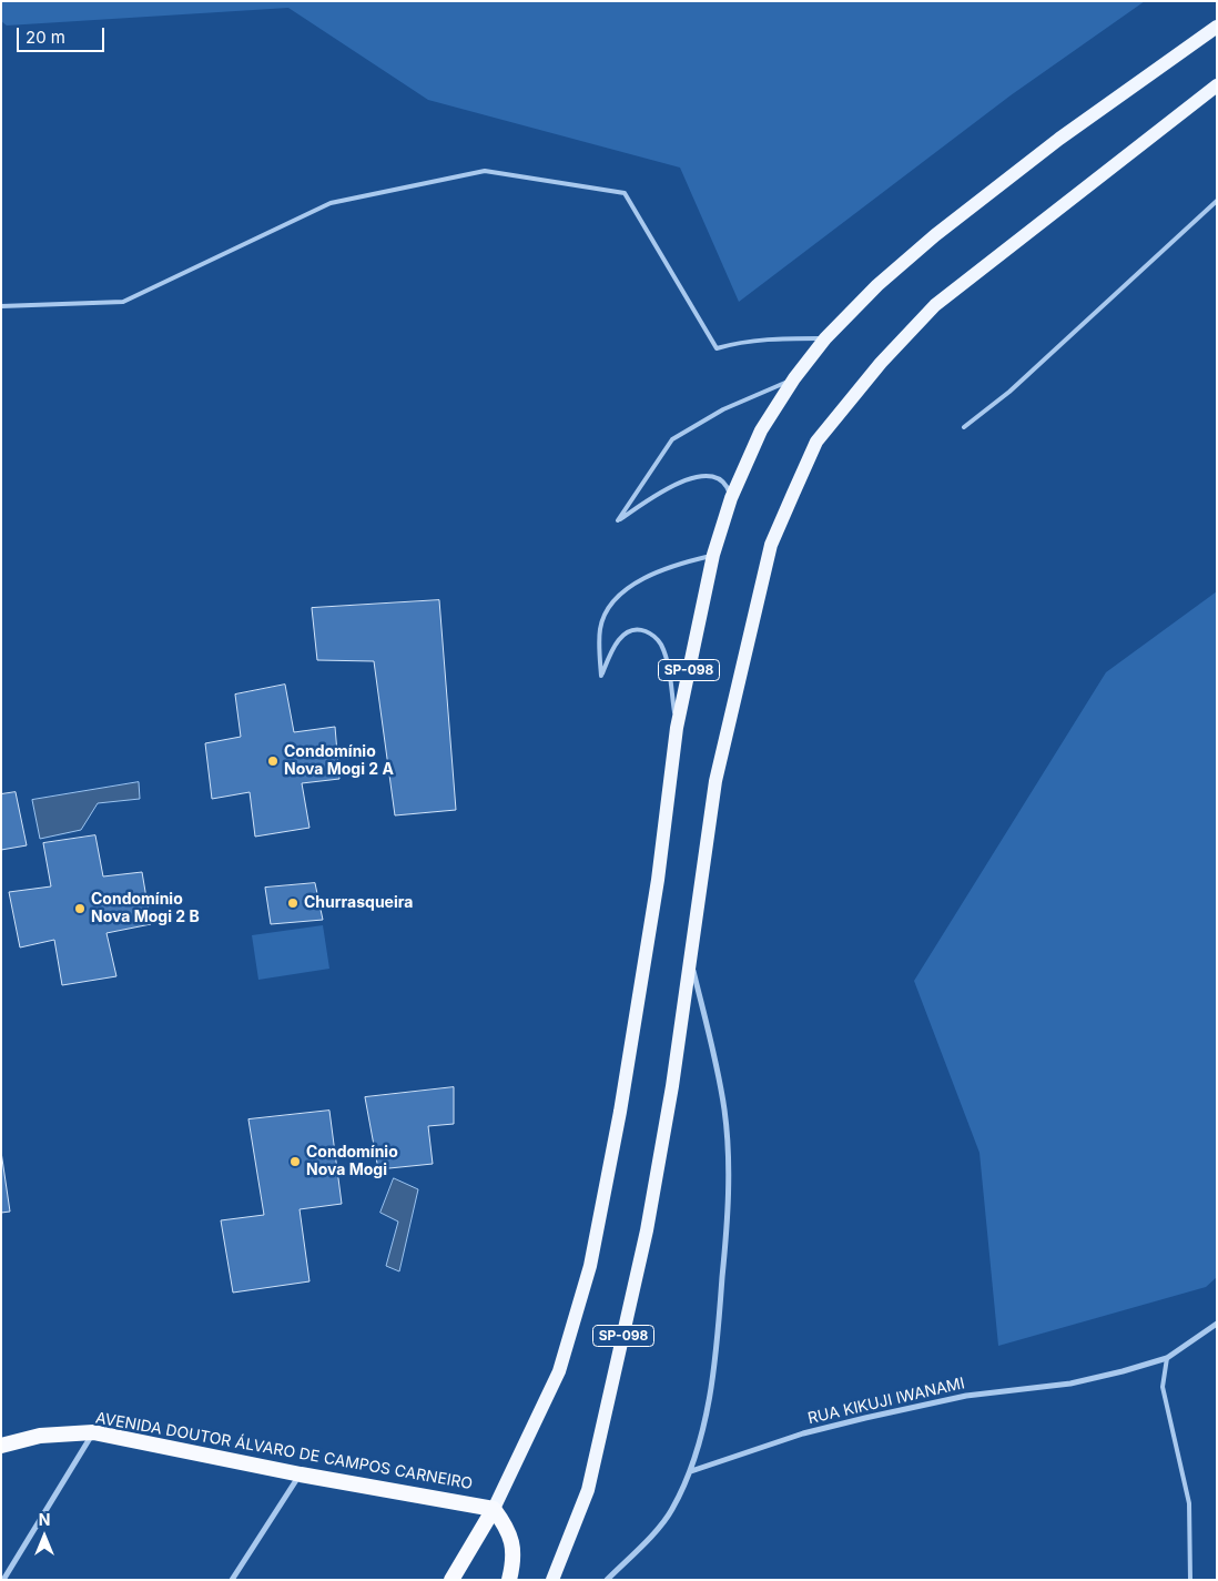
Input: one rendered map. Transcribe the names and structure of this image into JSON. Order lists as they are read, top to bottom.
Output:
{
  "streets": {
    "highway": ["SP-098", "AVENIDA DOUTOR ÁLVARO DE CAMPOS CARNEIRO"],
    "street": ["RUA KIKUJI IWANAMI"]
  },
  "crossings": [
    ["SP-098", "AVENIDA DOUTOR ÁLVARO DE CAMPOS CARNEIRO"]
  ],
  "places": [
    "Condomínio Nova Mogi 2 A",
    "Churrasqueira",
    "Condomínio Nova Mogi 2 B",
    "Condomínio Nova Mogi"
  ],
  "scale_bar": "20 m",
  "north": "top"
}
